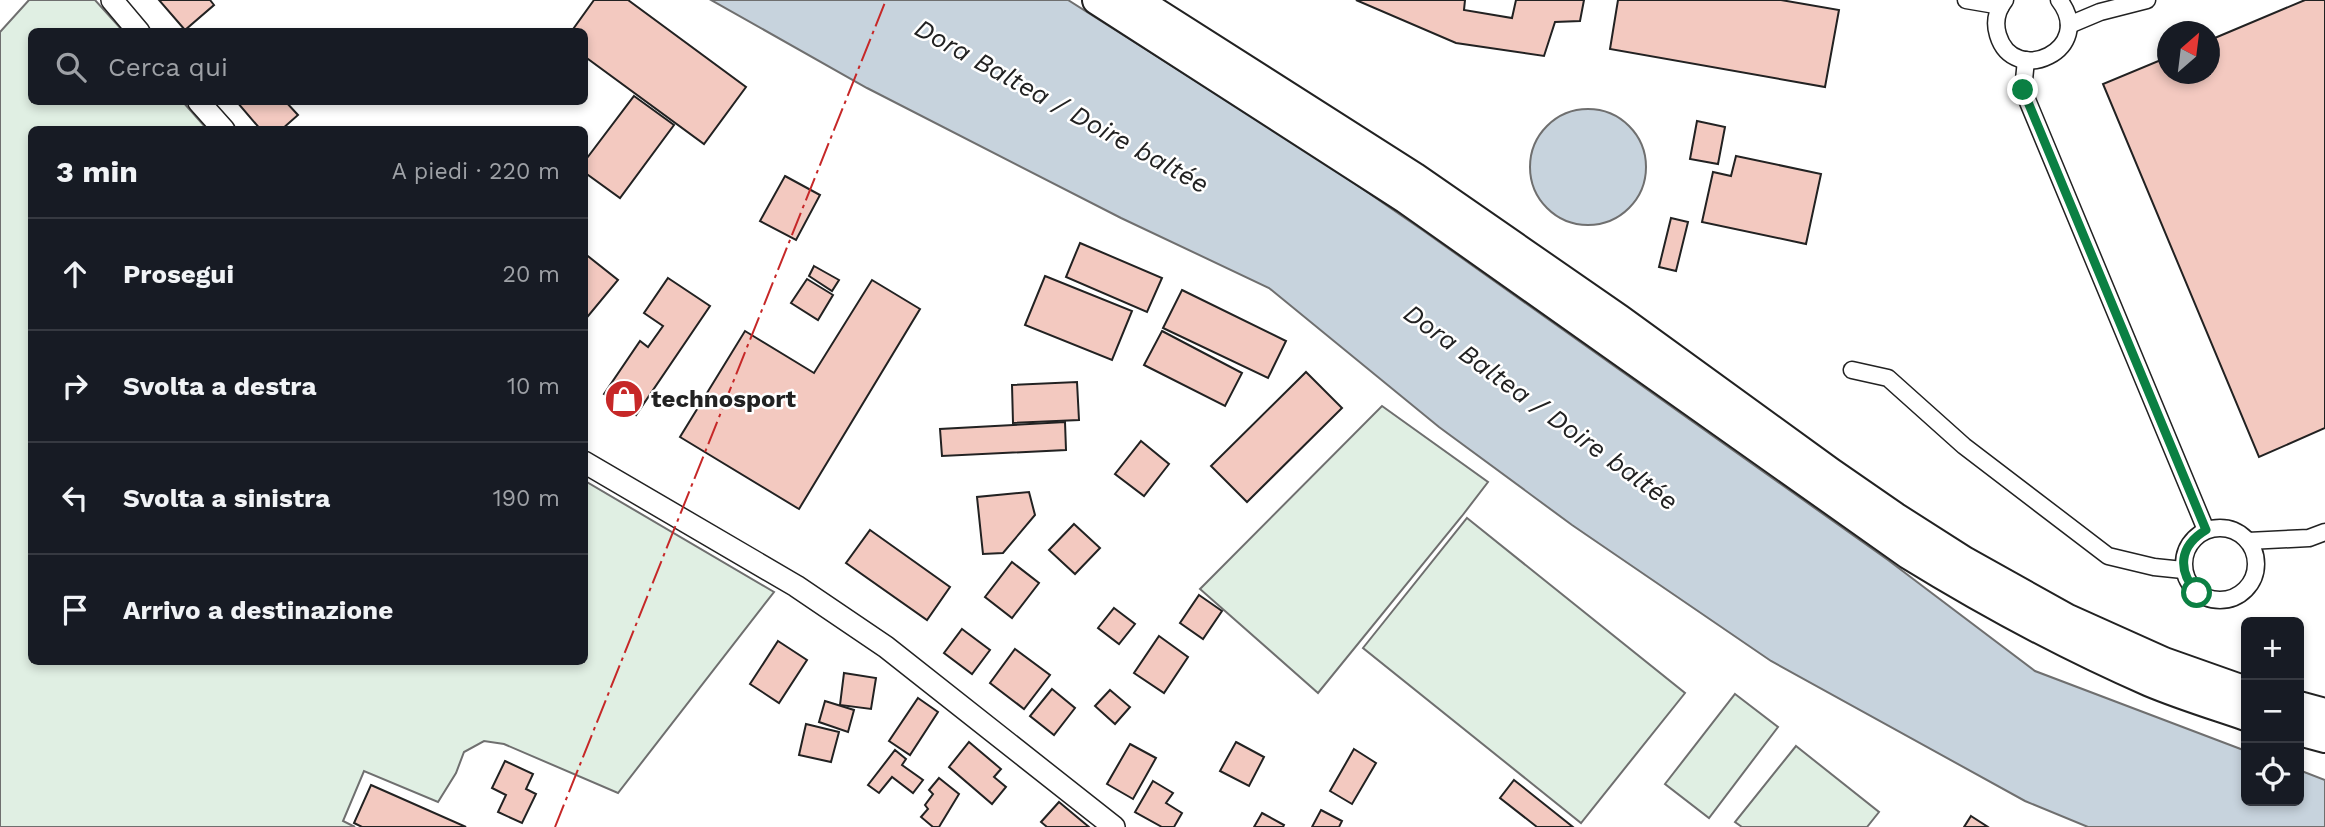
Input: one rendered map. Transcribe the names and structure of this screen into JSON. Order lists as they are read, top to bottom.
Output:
{
  "water": ["Dora Baltea / Doire baltée"],
  "places": {
    "shop": ["technosport"]
  },
  "north": "top right",
  "page": {
    "search": "Cerca qui",
    "heading": ["3 min", "A piedi · 220 m"],
    "list": [
      ["Prosegui", "20 m"],
      ["Svolta a destra", "10 m"],
      ["Svolta a sinistra", "190 m"],
      "Arrivo a destinazione"
    ],
    "map_buttons": ["+", "−"]
  }
}
